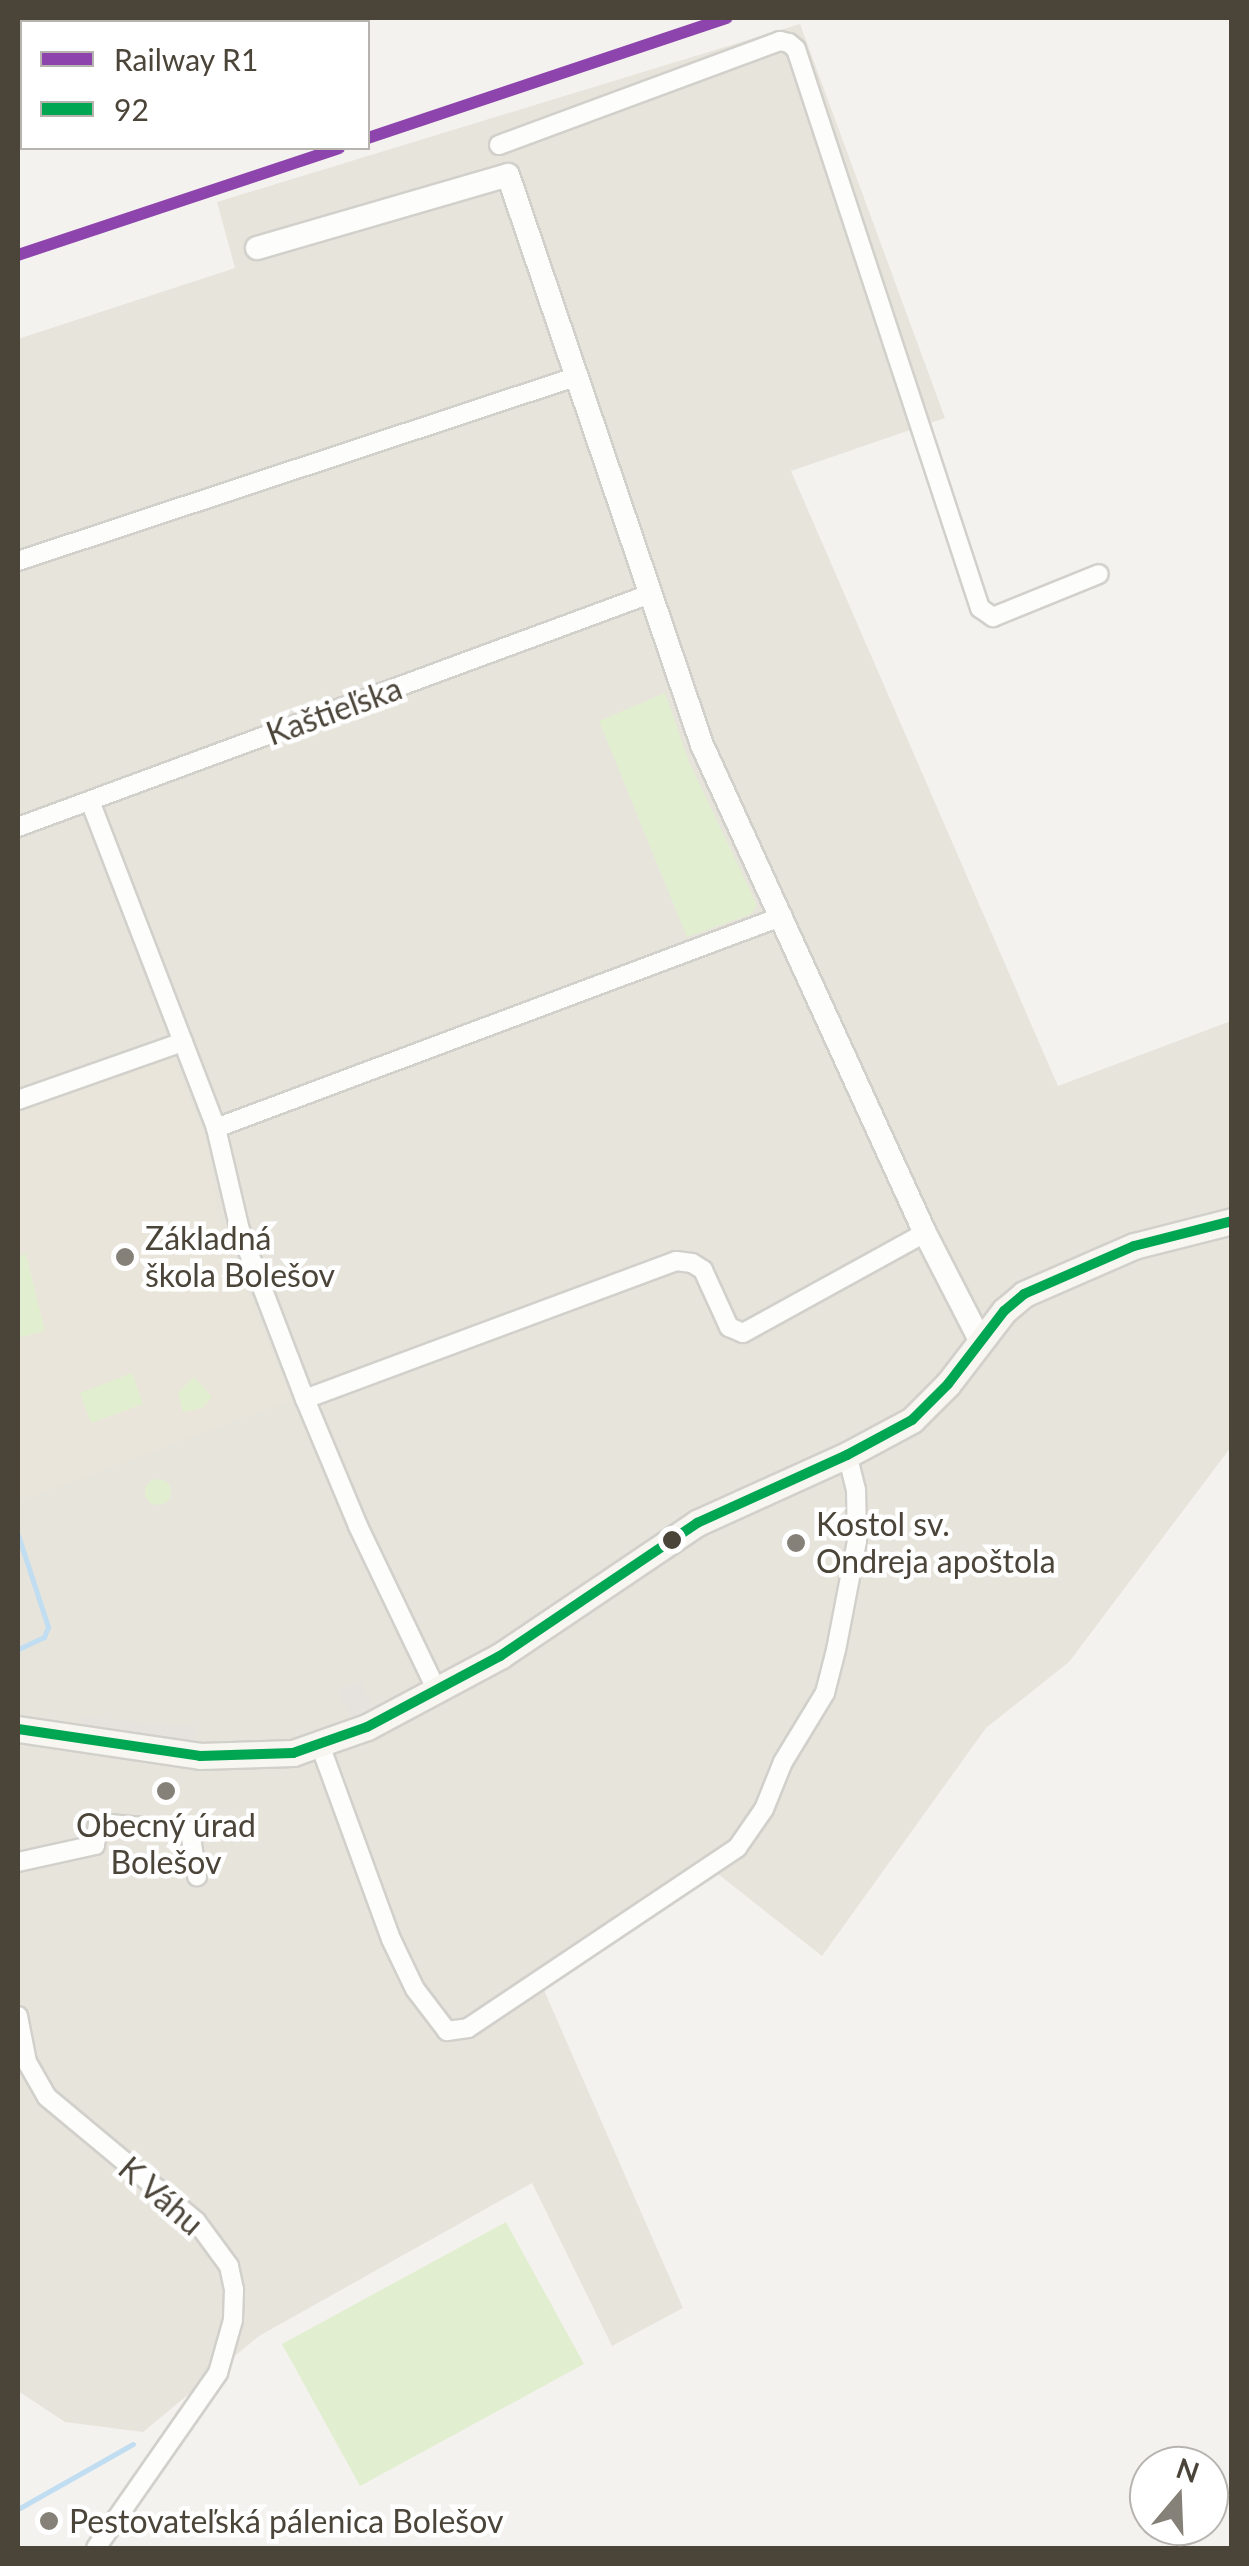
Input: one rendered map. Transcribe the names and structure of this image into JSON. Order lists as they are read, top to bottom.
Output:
{
  "streets": {
    "street": ["Kaštieľska", "K Váhu"]
  },
  "places": [
    "Základná škola Bolešov",
    "Kostol sv. Ondreja apoštola",
    "Obecný úrad Bolešov",
    "Pestovateľská pálenica Bolešov"
  ],
  "lines": ["rail line R1", "transit line 92"],
  "legend": ["Railway R1", "92"],
  "north": "top"
}
